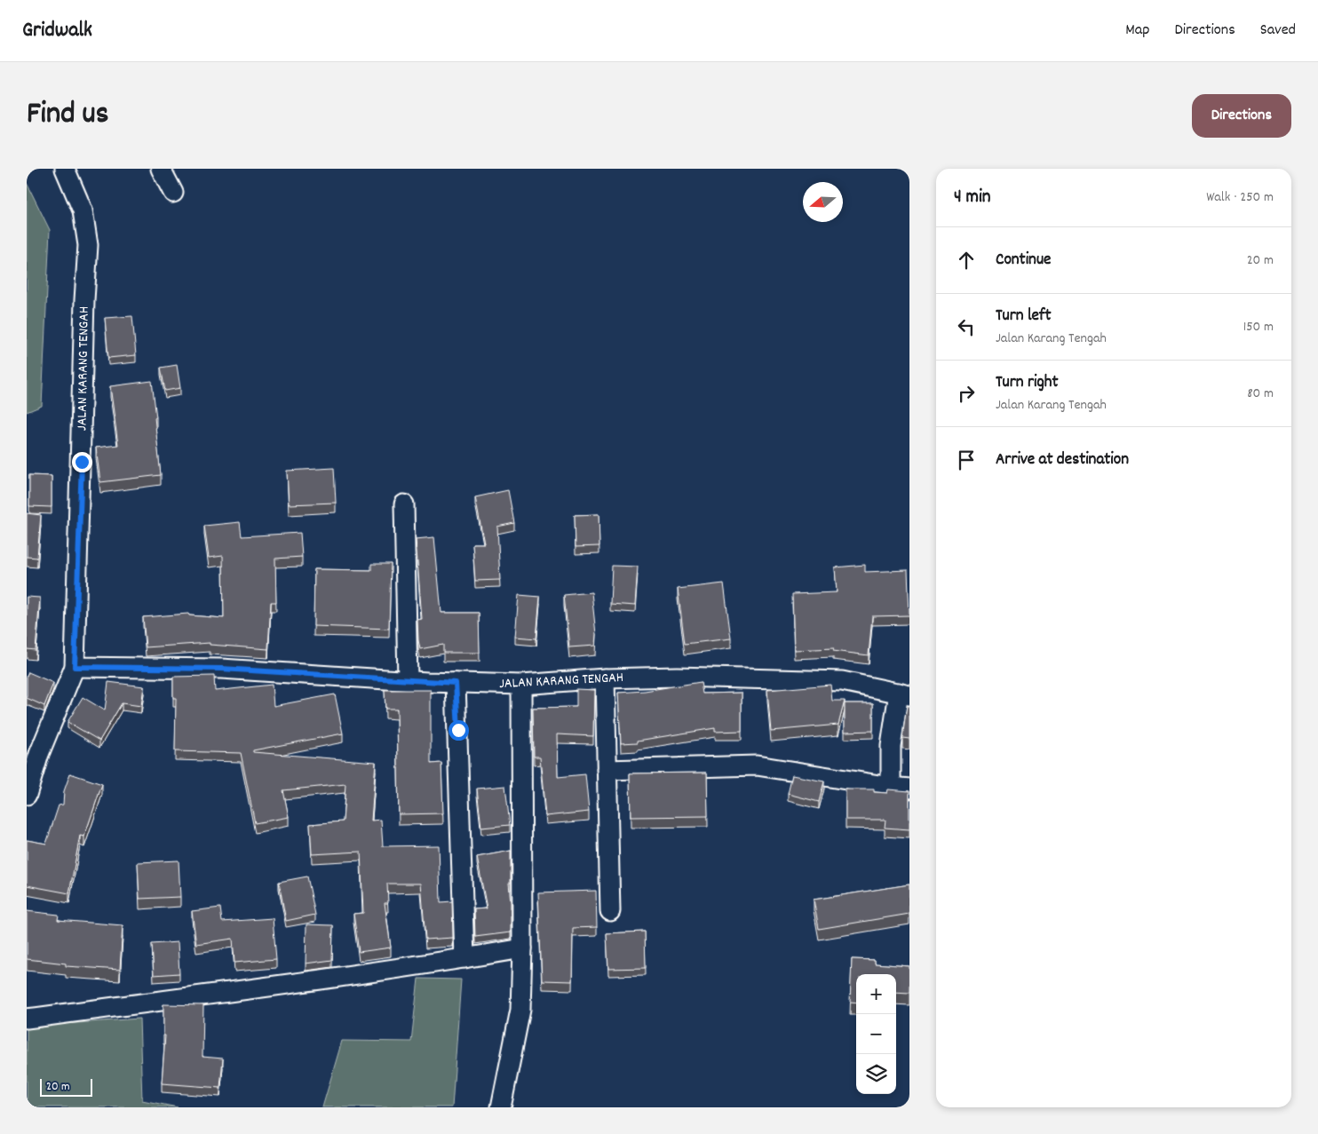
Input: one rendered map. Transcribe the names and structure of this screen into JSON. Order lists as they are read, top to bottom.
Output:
{
  "streets": {
    "street": ["JALAN KARANG TENGAH"]
  },
  "scale_bar": "20 m",
  "north": "left",
  "page": {
    "header": "Gridwalk",
    "nav": ["Map", "Directions", "Saved"],
    "title": "Find us",
    "buttons": "Directions",
    "heading": ["4 min", "Walk · 250 m"],
    "list": [
      ["Continue", "20 m"],
      ["Turn left", "Jalan Karang Tengah", "150 m"],
      ["Turn right", "Jalan Karang Tengah", "80 m"],
      "Arrive at destination"
    ],
    "map_buttons": ["+", "−"],
    "scale": "20 m"
  }
}
